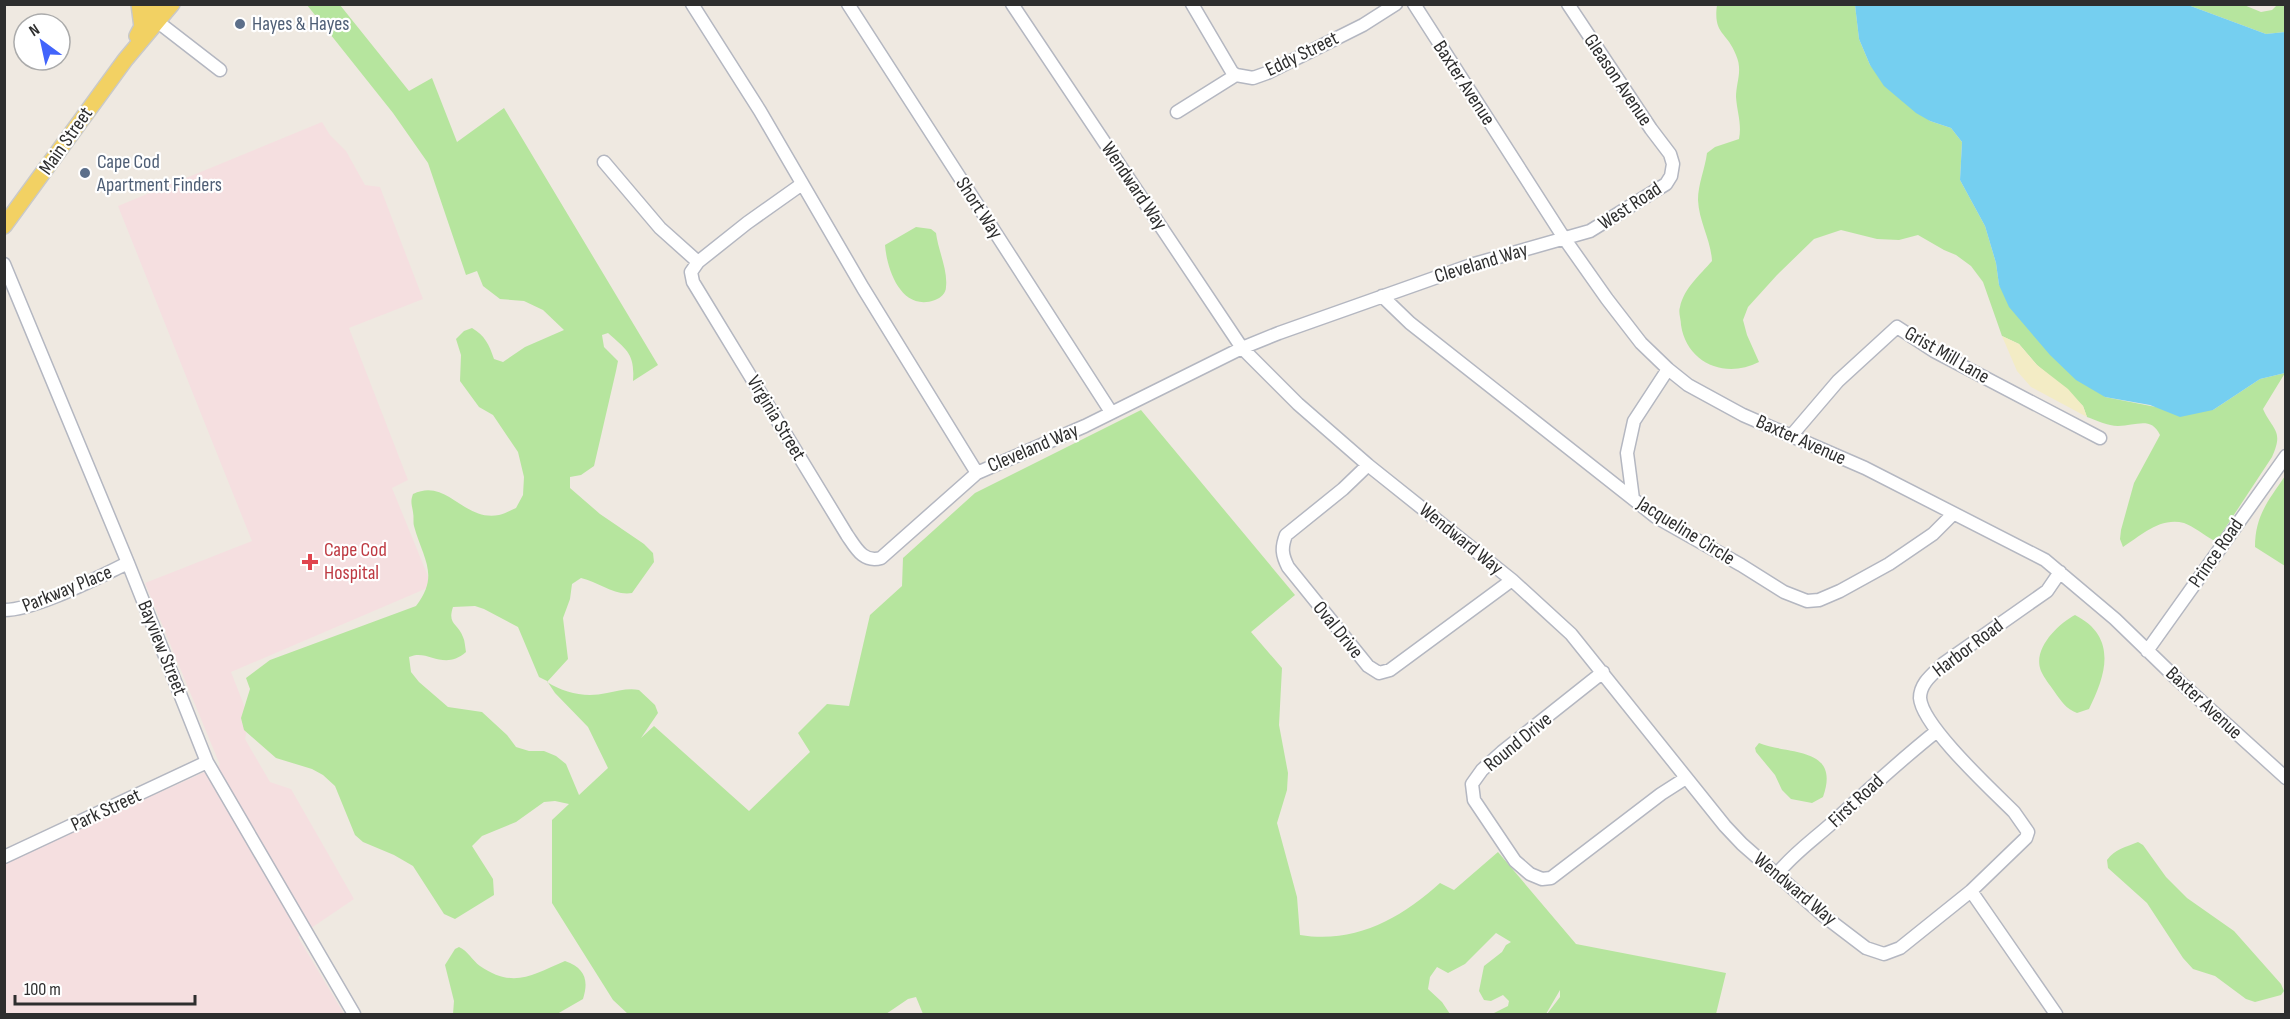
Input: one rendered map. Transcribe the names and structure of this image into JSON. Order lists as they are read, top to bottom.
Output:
{
  "streets": {
    "main road": ["Main Street"],
    "street": [
      "Eddy Street",
      "Gleason Avenue",
      "Baxter Avenue",
      "Wendward Way",
      "West Road",
      "Short Way",
      "Cleveland Way",
      "Grist Mill Lane",
      "Virginia Street",
      "Jacqueline Circle",
      "Prince Road",
      "Parkway Place",
      "Oval Drive",
      "Bayview Street",
      "Harbor Road",
      "Round Drive",
      "First Road",
      "Park Street"
    ]
  },
  "crossings": [
    ["Gleason Avenue", "West Road"],
    ["Baxter Avenue", "West Road"],
    ["Baxter Avenue", "Cleveland Way"],
    ["Baxter Avenue", "Grist Mill Lane"],
    ["Baxter Avenue", "Jacqueline Circle"],
    ["Baxter Avenue", "Prince Road"],
    ["Baxter Avenue", "Harbor Road"],
    ["Wendward Way", "Cleveland Way"],
    ["Wendward Way", "Oval Drive"],
    ["Wendward Way", "Harbor Road"],
    ["Wendward Way", "Round Drive"],
    ["Wendward Way", "First Road"],
    ["West Road", "Cleveland Way"],
    ["Short Way", "Cleveland Way"],
    ["Cleveland Way", "Virginia Street"],
    ["Cleveland Way", "Jacqueline Circle"],
    ["Parkway Place", "Bayview Street"],
    ["Bayview Street", "Park Street"],
    ["Harbor Road", "First Road"]
  ],
  "places": {
    "other": ["Hayes & Hayes", "Cape Cod Apartment Finders"],
    "health": ["Cape Cod Hospital"]
  },
  "scale_bar": "100 m",
  "north": "top left"
}
